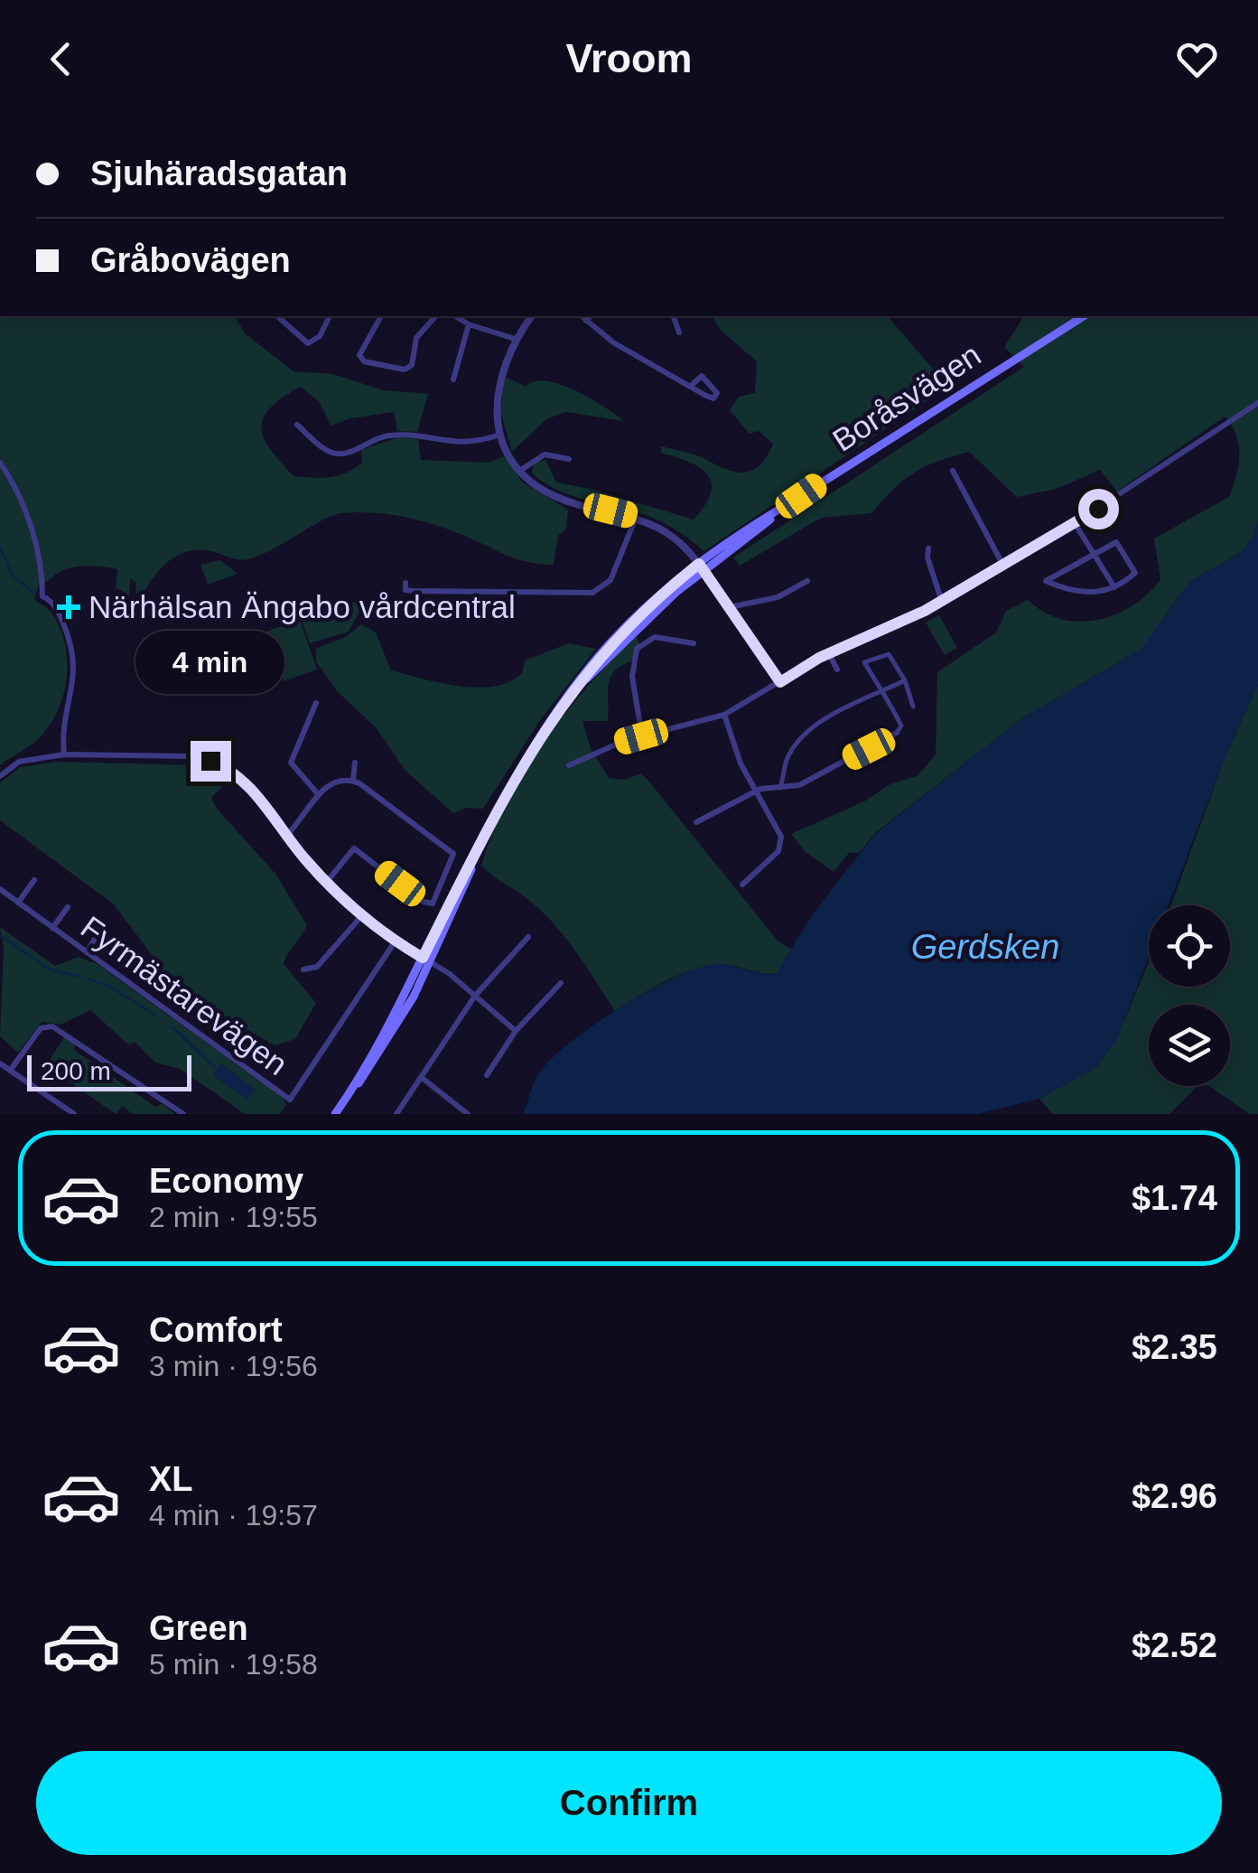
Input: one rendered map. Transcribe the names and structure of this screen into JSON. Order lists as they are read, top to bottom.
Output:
{
  "streets": {
    "main road": ["Boråsvägen"],
    "street": ["Fyrmästarevägen"]
  },
  "water": ["Gerdsken"],
  "places": {
    "health": ["Närhälsan Ängabo vårdcentral"]
  },
  "scale_bar": "200 m",
  "page": {
    "header": "Vroom",
    "banner": ["Sjuhäradsgatan", "Gråbovägen"],
    "bubble": "4 min",
    "scale": "200 m",
    "list": [
      {
        "name": "Economy",
        "note": "2 min · 19:55",
        "value": "$1.74"
      },
      {
        "name": "Comfort",
        "note": "3 min · 19:56",
        "value": "$2.35"
      },
      {
        "name": "XL",
        "note": "4 min · 19:57",
        "value": "$2.96"
      },
      {
        "name": "Green",
        "note": "5 min · 19:58",
        "value": "$2.52"
      }
    ],
    "buttons": "Confirm"
  }
}
